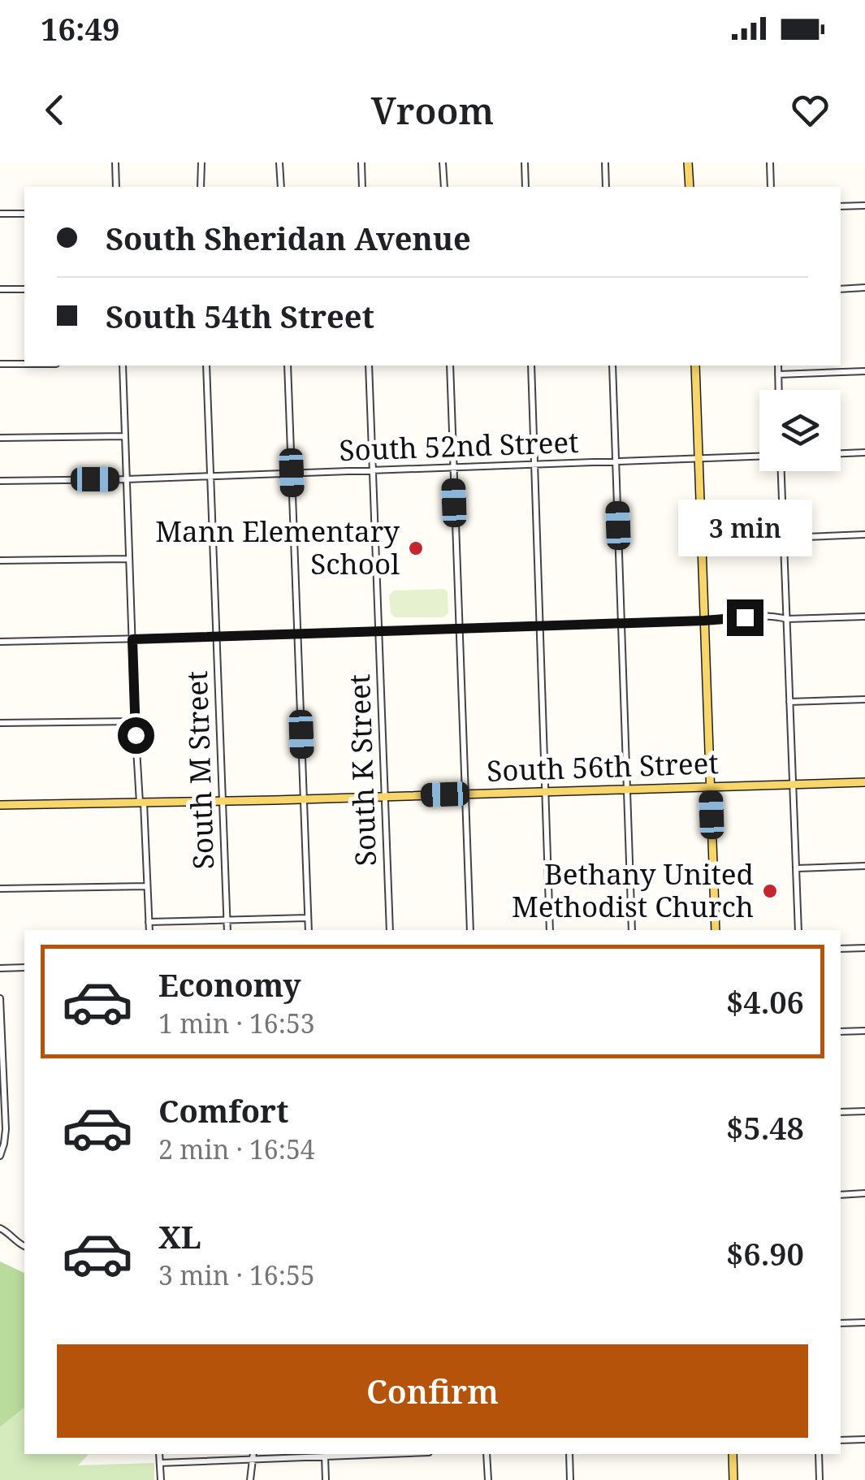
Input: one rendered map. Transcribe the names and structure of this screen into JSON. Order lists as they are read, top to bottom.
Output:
{
  "streets": {
    "main road": ["South 56th Street"],
    "street": ["South 52nd Street", "South M Street", "South K Street"]
  },
  "crossings": [
    ["South 52nd Street", "South M Street"],
    ["South 52nd Street", "South K Street"],
    ["South 56th Street", "South M Street"],
    ["South 56th Street", "South K Street"]
  ],
  "places": ["Mann Elementary School", "Bethany United Methodist Church"],
  "page": {
    "status": "16:49",
    "header": "Vroom",
    "banner": ["South Sheridan Avenue", "South 54th Street"],
    "bubble": "3 min",
    "list": [
      {
        "name": "Economy",
        "note": "1 min · 16:53",
        "value": "$4.06"
      },
      {
        "name": "Comfort",
        "note": "2 min · 16:54",
        "value": "$5.48"
      },
      {
        "name": "XL",
        "note": "3 min · 16:55",
        "value": "$6.90"
      }
    ],
    "buttons": "Confirm"
  }
}
